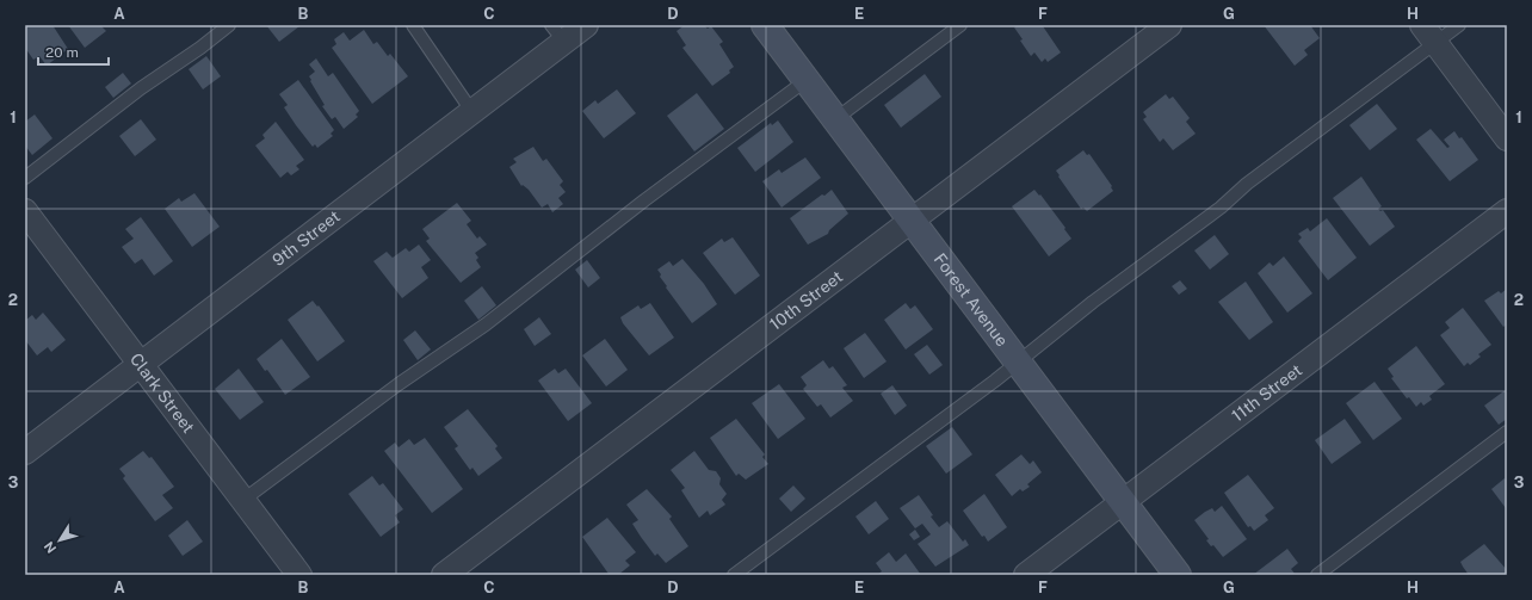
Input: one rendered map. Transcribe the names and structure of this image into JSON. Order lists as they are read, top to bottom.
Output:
{
  "streets": {
    "street": [
      "9th Street",
      "10th Street",
      "Forest Avenue",
      "11th Street",
      "Clark Street"
    ]
  },
  "crossings": [
    ["9th Street", "Clark Street"],
    ["10th Street", "Forest Avenue"],
    ["Forest Avenue", "11th Street"]
  ],
  "scale_bar": "20 m",
  "north": "bottom left",
  "grid": {
    "columns": [
      "A",
      "B",
      "C",
      "D",
      "E",
      "F",
      "G",
      "H"
    ],
    "rows": ["1", "2", "3"]
  }
}
